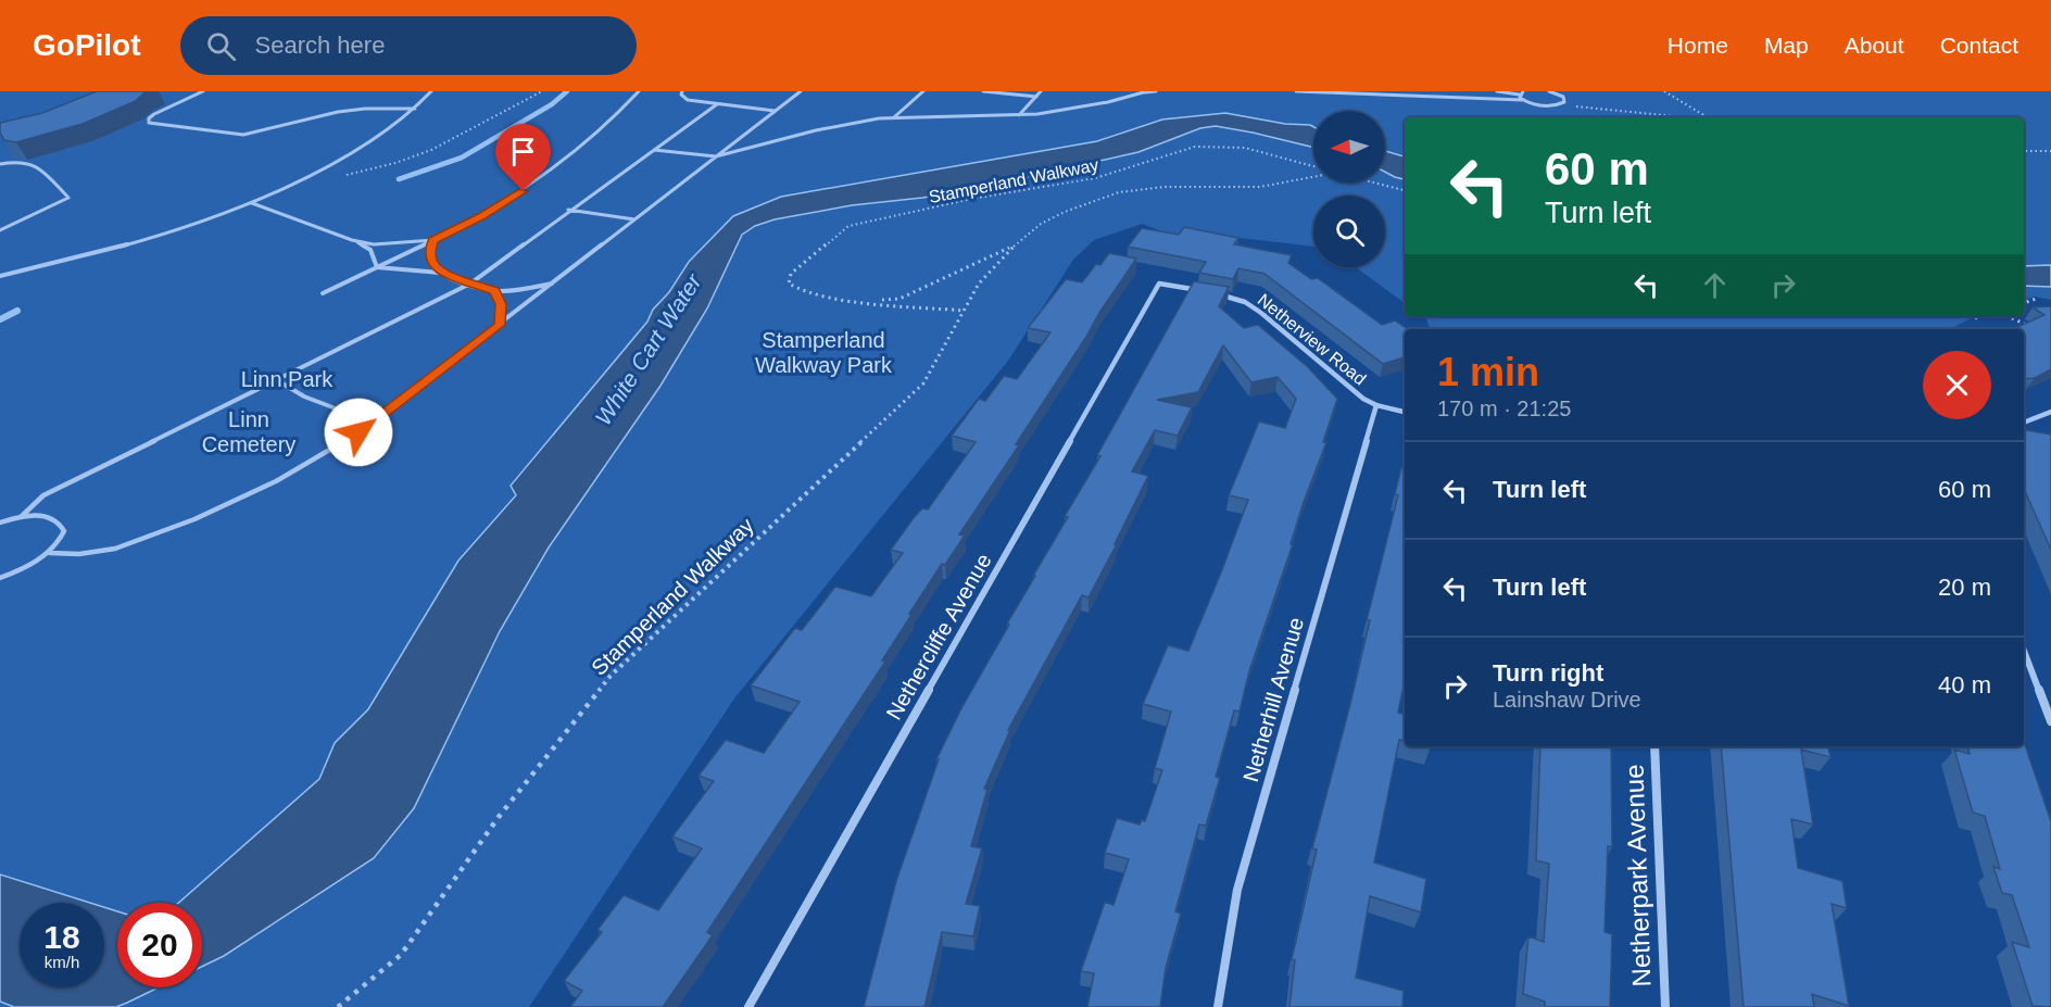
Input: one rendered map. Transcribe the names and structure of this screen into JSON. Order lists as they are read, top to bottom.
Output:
{
  "streets": {
    "street": [
      "Netherview Road",
      "Nethercliffe Avenue",
      "Netherhill Avenue",
      "Netherpark Avenue"
    ],
    "path": ["Stamperland Walkway"]
  },
  "crossings": [
    ["Netherview Road", "Netherhill Avenue"]
  ],
  "water": ["White Cart Water"],
  "parks": ["Stamperland Walkway Park", "Linn Park", "Linn Cemetery"],
  "north": "left",
  "page": {
    "header": "GoPilot",
    "search": "Search here",
    "nav": [
      "Home",
      "Map",
      "About",
      "Contact"
    ],
    "turn": ["60 m", "Turn left"],
    "heading": ["1 min", "170 m · 21:25"],
    "list": [
      {
        "name": "Turn left",
        "value": "60 m"
      },
      {
        "name": "Turn left",
        "value": "20 m"
      },
      {
        "name": "Turn right",
        "note": "Lainshaw Drive",
        "value": "40 m"
      }
    ],
    "speed": "18 km/h",
    "limit": "20"
  }
}
